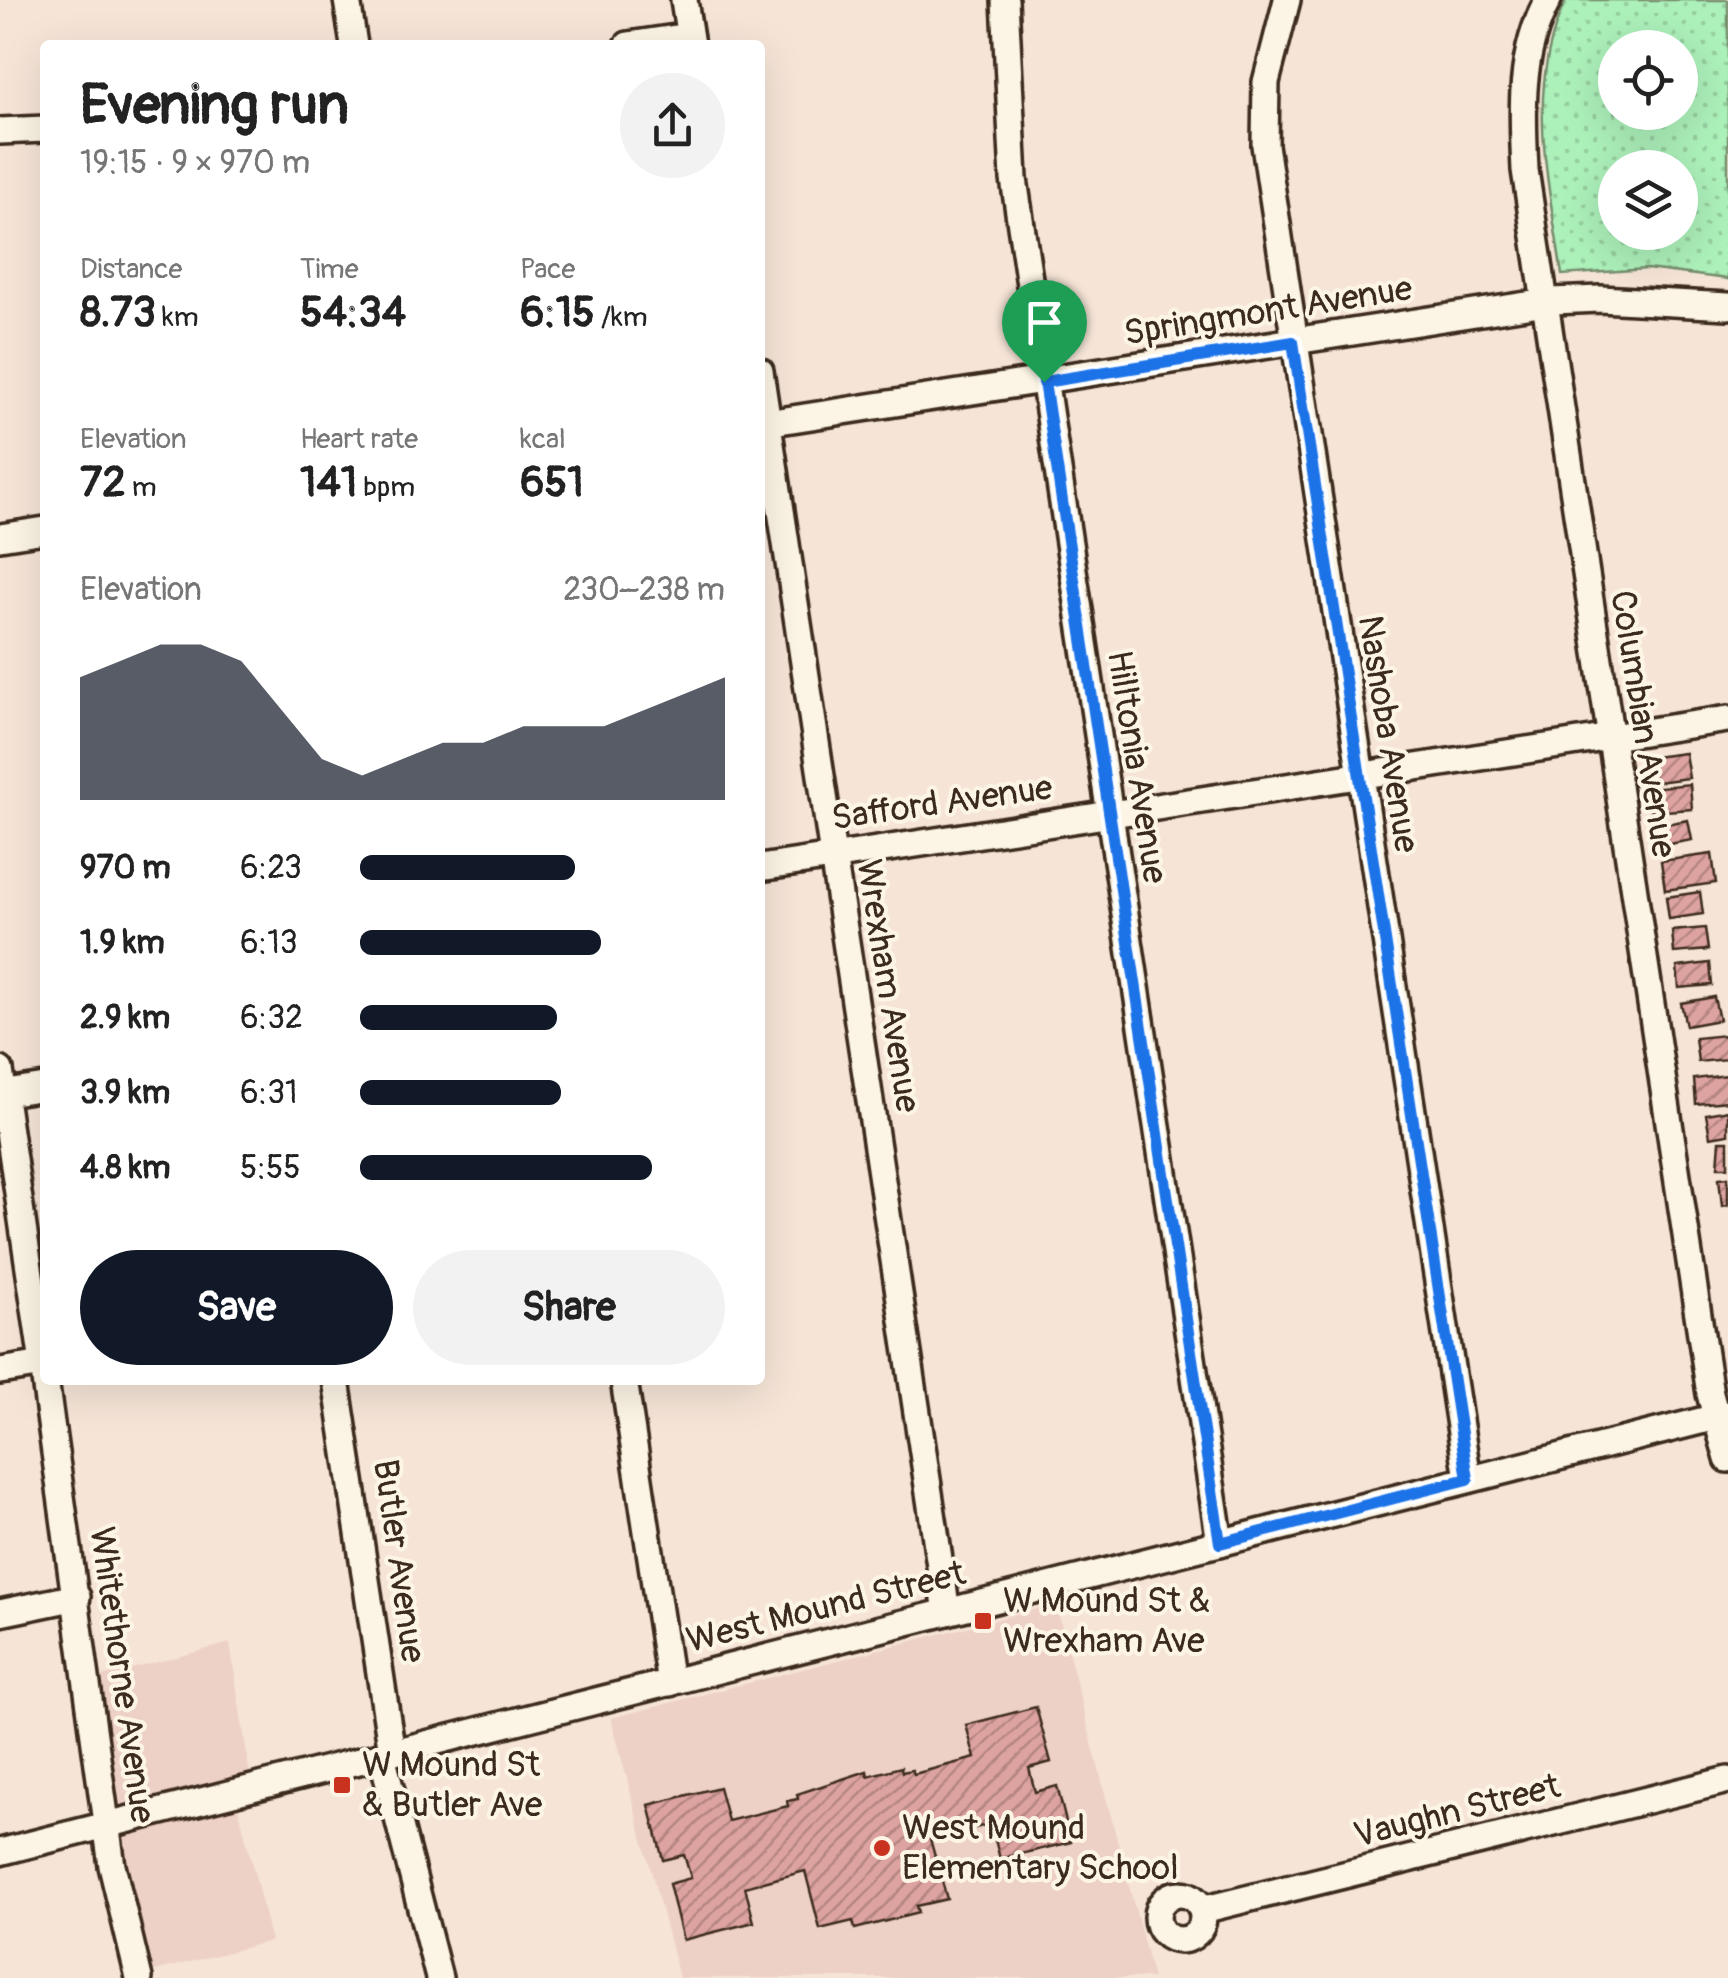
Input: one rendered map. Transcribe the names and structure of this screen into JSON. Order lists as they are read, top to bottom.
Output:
{
  "streets": {
    "street": [
      "Springmont Avenue",
      "Columbian Avenue",
      "Nashoba Avenue",
      "Hilltonia Avenue",
      "Safford Avenue",
      "Wrexham Avenue",
      "Butler Avenue",
      "West Mound Street",
      "Whitethorne Avenue",
      "Vaughn Street"
    ]
  },
  "crossings": [
    ["Springmont Avenue", "Columbian Avenue"],
    ["Springmont Avenue", "Nashoba Avenue"],
    ["Springmont Avenue", "Hilltonia Avenue"],
    ["Springmont Avenue", "Wrexham Avenue"],
    ["Columbian Avenue", "Safford Avenue"],
    ["Columbian Avenue", "West Mound Street"],
    ["Nashoba Avenue", "Safford Avenue"],
    ["Nashoba Avenue", "West Mound Street"],
    ["Hilltonia Avenue", "Safford Avenue"],
    ["Hilltonia Avenue", "West Mound Street"],
    ["Safford Avenue", "Wrexham Avenue"],
    ["Wrexham Avenue", "West Mound Street"],
    ["Butler Avenue", "West Mound Street"],
    ["West Mound Street", "Whitethorne Avenue"]
  ],
  "places": {
    "transit": ["W Mound St & Wrexham Ave", "W Mound St & Butler Ave"],
    "other": ["West Mound Elementary School"]
  },
  "page": {
    "heading": ["Evening run", "19:15 · 9 × 970 m"],
    "stats": [
      ["Distance", "8.73 km"],
      ["Time", "54:34"],
      ["Pace", "6:15 /km"],
      ["Elevation", "72 m"],
      ["Heart rate", "141 bpm"],
      ["kcal", "651"]
    ],
    "chart": ["Elevation", "230–238 m"],
    "list": [
      {
        "name": "970 m",
        "note": "6:23"
      },
      {
        "name": "1.9 km",
        "note": "6:13"
      },
      {
        "name": "2.9 km",
        "note": "6:32"
      },
      {
        "name": "3.9 km",
        "note": "6:31"
      },
      {
        "name": "4.8 km",
        "note": "5:55"
      }
    ],
    "buttons": ["Save", "Share"]
  }
}
